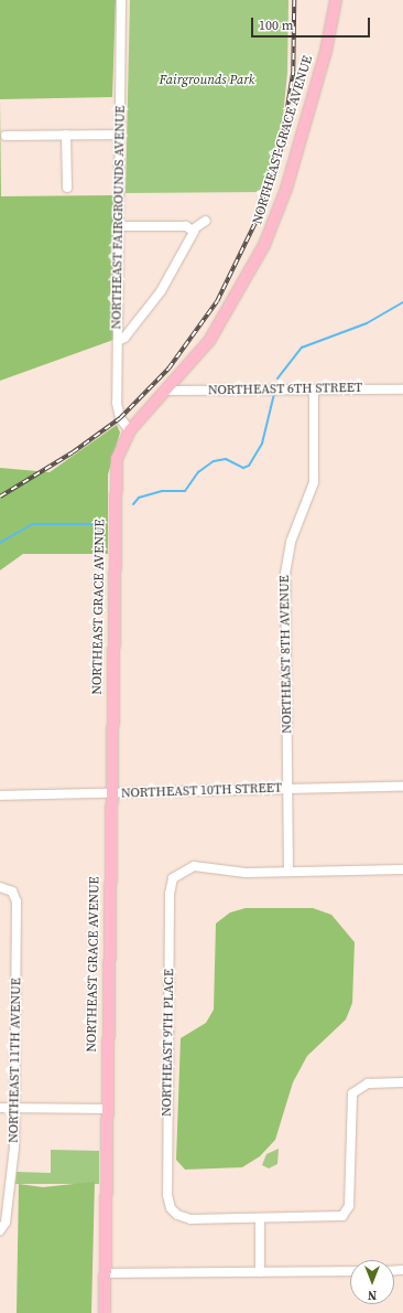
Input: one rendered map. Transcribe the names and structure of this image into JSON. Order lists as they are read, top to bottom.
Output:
{
  "streets": {
    "main road": ["NORTHEAST GRACE AVENUE"],
    "street": [
      "NORTHEAST FAIRGROUNDS AVENUE",
      "NORTHEAST 6TH STREET",
      "NORTHEAST 8TH AVENUE",
      "NORTHEAST 10TH STREET",
      "NORTHEAST 9TH PLACE",
      "NORTHEAST 11TH AVENUE"
    ]
  },
  "crossings": [
    ["NORTHEAST GRACE AVENUE", "NORTHEAST FAIRGROUNDS AVENUE"],
    ["NORTHEAST GRACE AVENUE", "NORTHEAST 6TH STREET"],
    ["NORTHEAST GRACE AVENUE", "NORTHEAST 10TH STREET"],
    ["NORTHEAST 6TH STREET", "NORTHEAST 8TH AVENUE"],
    ["NORTHEAST 8TH AVENUE", "NORTHEAST 10TH STREET"],
    ["NORTHEAST 8TH AVENUE", "NORTHEAST 9TH PLACE"]
  ],
  "parks": ["Fairgrounds Park"],
  "scale_bar": "100 m",
  "north": "bottom"
}
